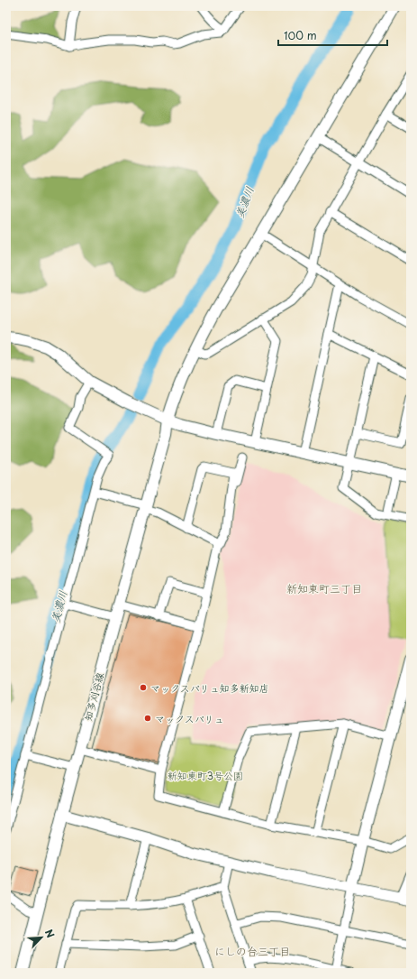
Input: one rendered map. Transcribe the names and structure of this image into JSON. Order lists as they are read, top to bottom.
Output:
{
  "streets": {
    "street": ["知多刈谷線"]
  },
  "districts": ["新知東町三丁目", "にしの台三丁目"],
  "water": ["美濃川"],
  "parks": ["新知東町3号公園"],
  "places": ["マックスバリュ知多新知店", "マックスバリュ"],
  "scale_bar": "100 m",
  "north": "top right"
}
